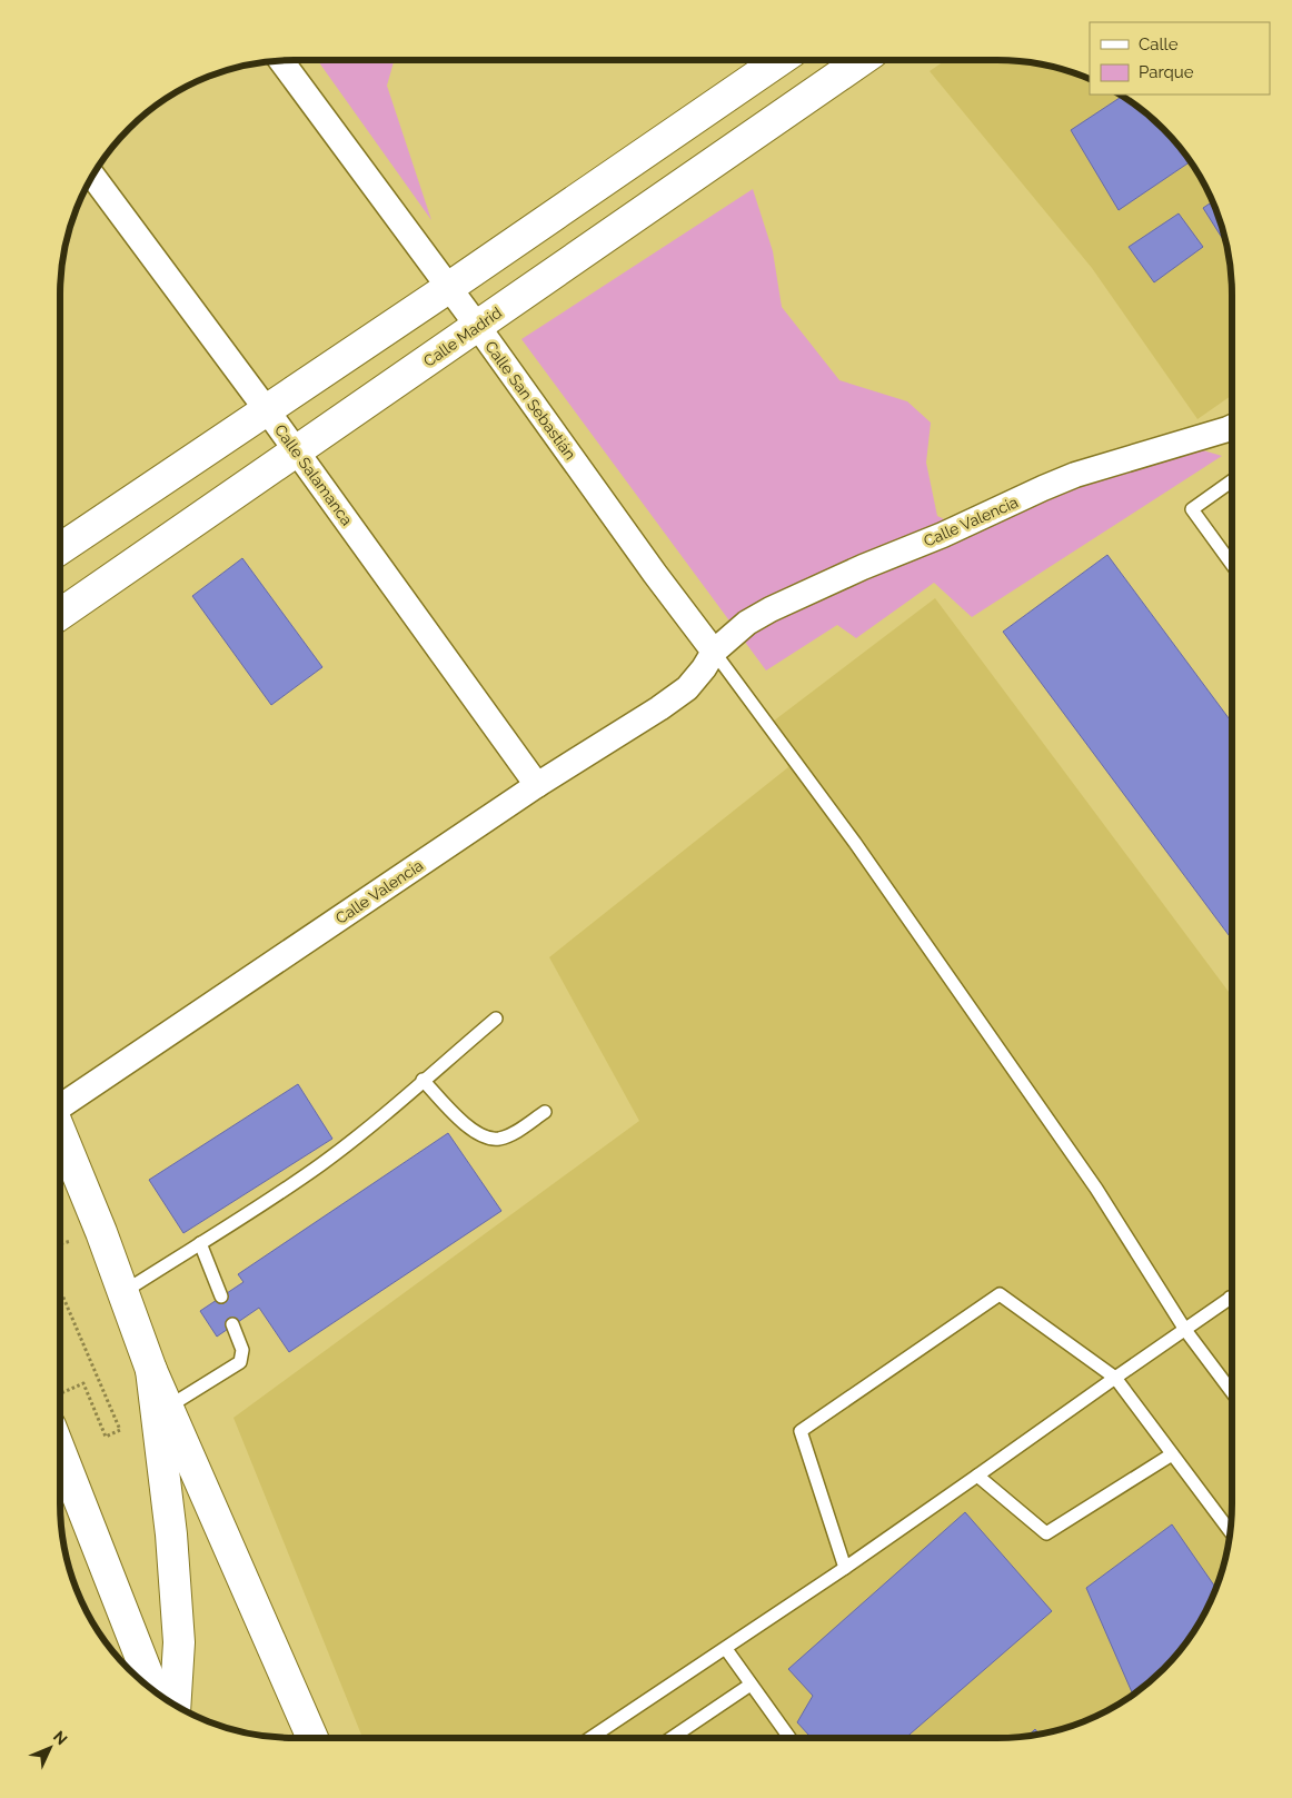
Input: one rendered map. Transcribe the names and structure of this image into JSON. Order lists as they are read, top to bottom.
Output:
{
  "streets": {
    "street": [
      "Calle Madrid",
      "Calle San Sebastián",
      "Calle Salamanca",
      "Calle Valencia"
    ]
  },
  "crossings": [
    ["Calle Madrid", "Calle San Sebastián"],
    ["Calle Madrid", "Calle Salamanca"],
    ["Calle San Sebastián", "Calle Valencia"],
    ["Calle Salamanca", "Calle Valencia"]
  ],
  "legend": ["Calle", "Parque"],
  "north": "top right"
}
